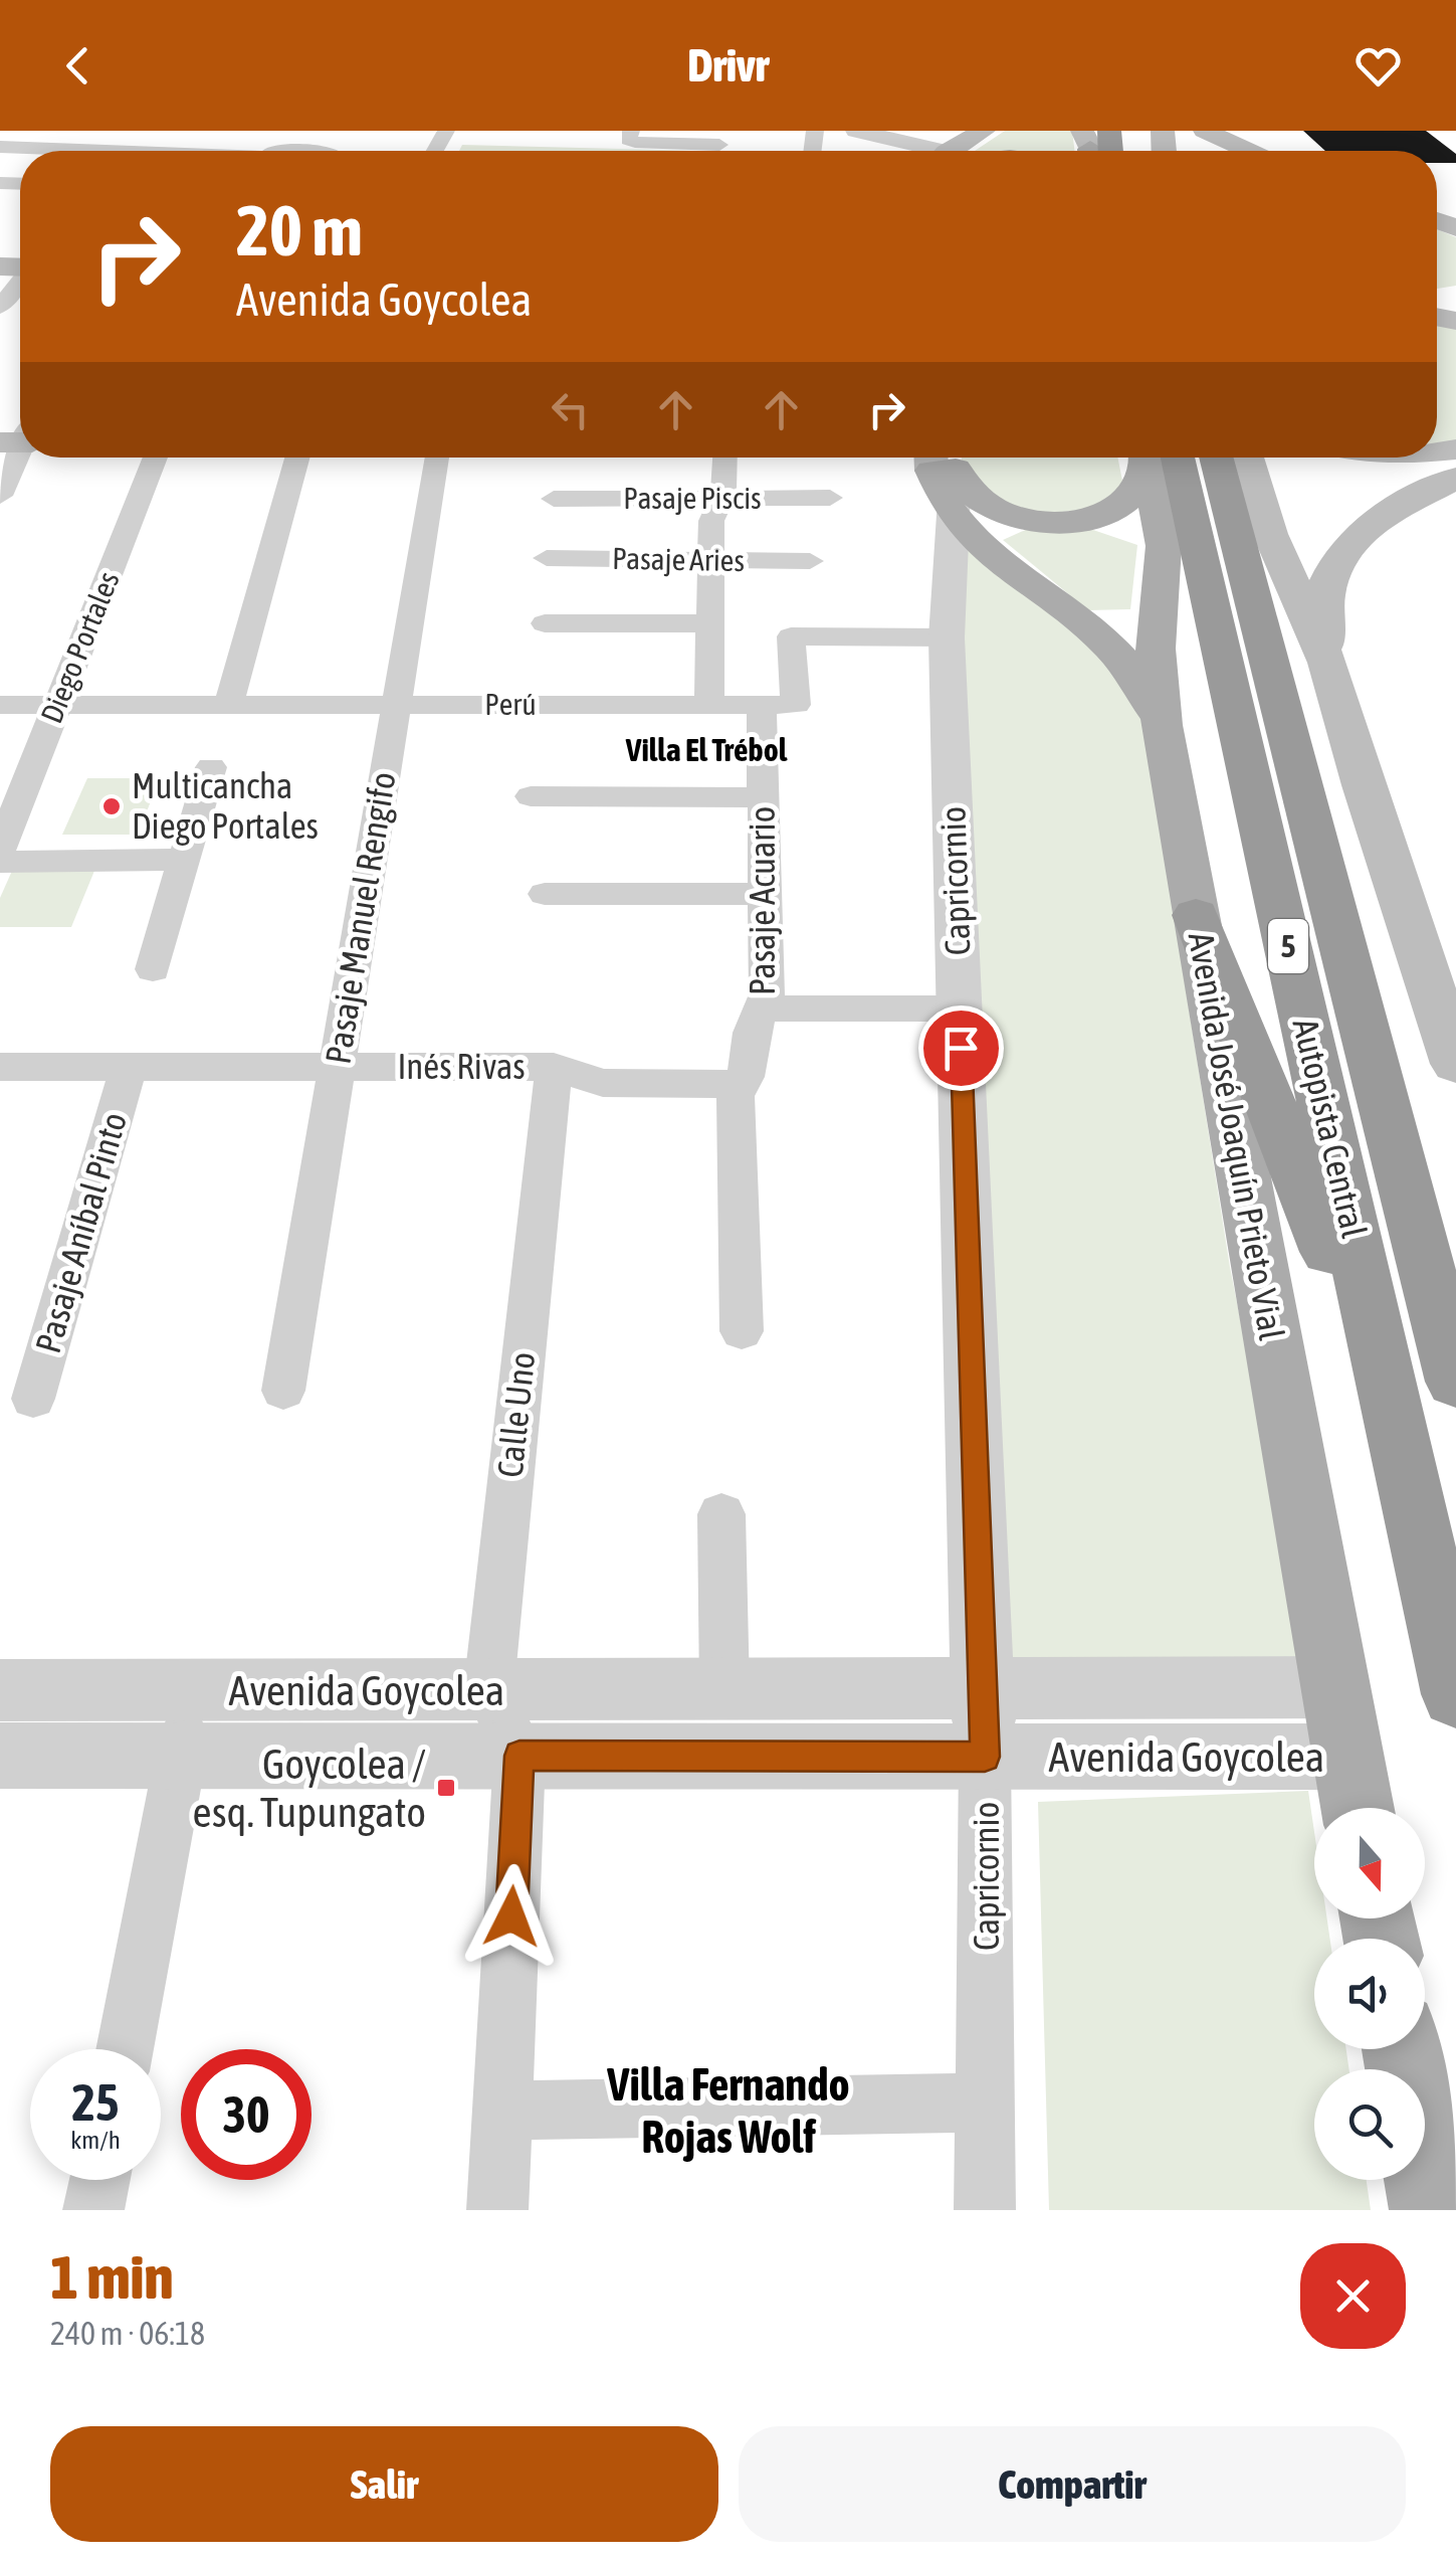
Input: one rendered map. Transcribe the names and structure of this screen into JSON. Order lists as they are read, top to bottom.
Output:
{
  "streets": {
    "highway": ["5", "Autopista Central"],
    "main road": ["Avenida José Joaquín Prieto Vial"],
    "street": [
      "Pasaje Piscis",
      "Pasaje Aries",
      "Diego Portales",
      "Perú",
      "Capricornio",
      "Pasaje Acuario",
      "Pasaje Manuel Rengifo",
      "Inés Rivas",
      "Pasaje Aníbal Pinto",
      "Calle Uno",
      "Avenida Goycolea"
    ]
  },
  "crossings": [
    ["Diego Portales", "Perú"],
    ["Perú", "Capricornio"],
    ["Perú", "Pasaje Acuario"],
    ["Perú", "Pasaje Manuel Rengifo"],
    ["Capricornio", "Avenida Goycolea"],
    ["Pasaje Acuario", "Inés Rivas"],
    ["Pasaje Manuel Rengifo", "Inés Rivas"],
    ["Inés Rivas", "Pasaje Aníbal Pinto"],
    ["Inés Rivas", "Calle Uno"],
    ["Avenida José Joaquín Prieto Vial", "Avenida Goycolea"],
    ["Calle Uno", "Avenida Goycolea"]
  ],
  "districts": ["Villa El Trébol", "Villa Fernando Rojas Wolf"],
  "places": {
    "other": ["Multicancha Diego Portales"],
    "transit": ["Goycolea / esq. Tupungato"]
  },
  "north": "bottom",
  "page": {
    "header": "Drivr",
    "turn": ["20 m", "Avenida Goycolea"],
    "speed": "25 km/h",
    "limit": "30",
    "heading": ["1 min", "240 m · 06:18"],
    "buttons": ["Salir", "Compartir"]
  }
}
